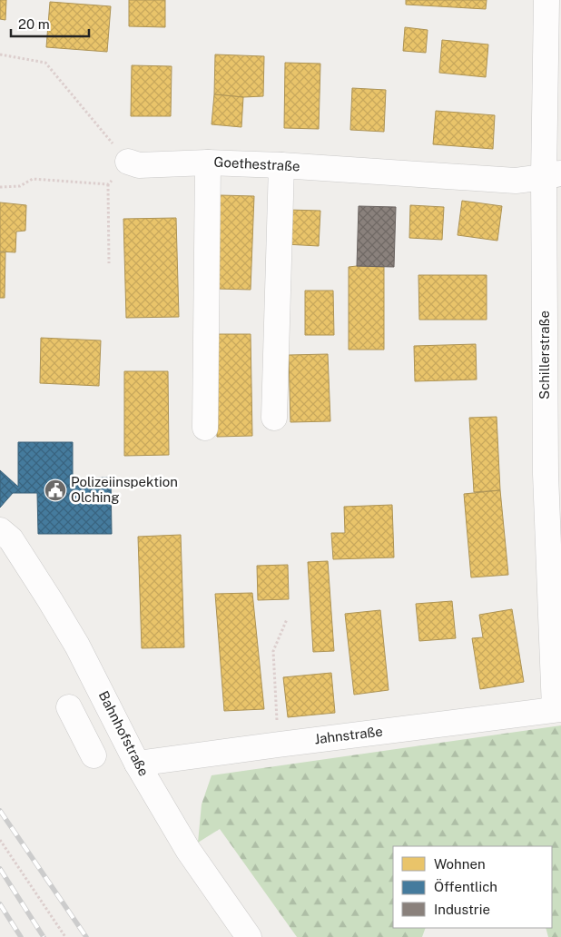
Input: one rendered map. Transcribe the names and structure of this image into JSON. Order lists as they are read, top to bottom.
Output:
{
  "streets": {
    "street": [
      "Goethestraße",
      "Schillerstraße",
      "Bahnhofstraße",
      "Jahnstraße"
    ]
  },
  "crossings": [
    ["Goethestraße", "Schillerstraße"],
    ["Schillerstraße", "Jahnstraße"],
    ["Bahnhofstraße", "Jahnstraße"]
  ],
  "places": {
    "public building": ["Polizeiinspektion Olching"]
  },
  "legend": ["Wohnen", "Öffentlich", "Industrie"],
  "scale_bar": "20 m"
}
